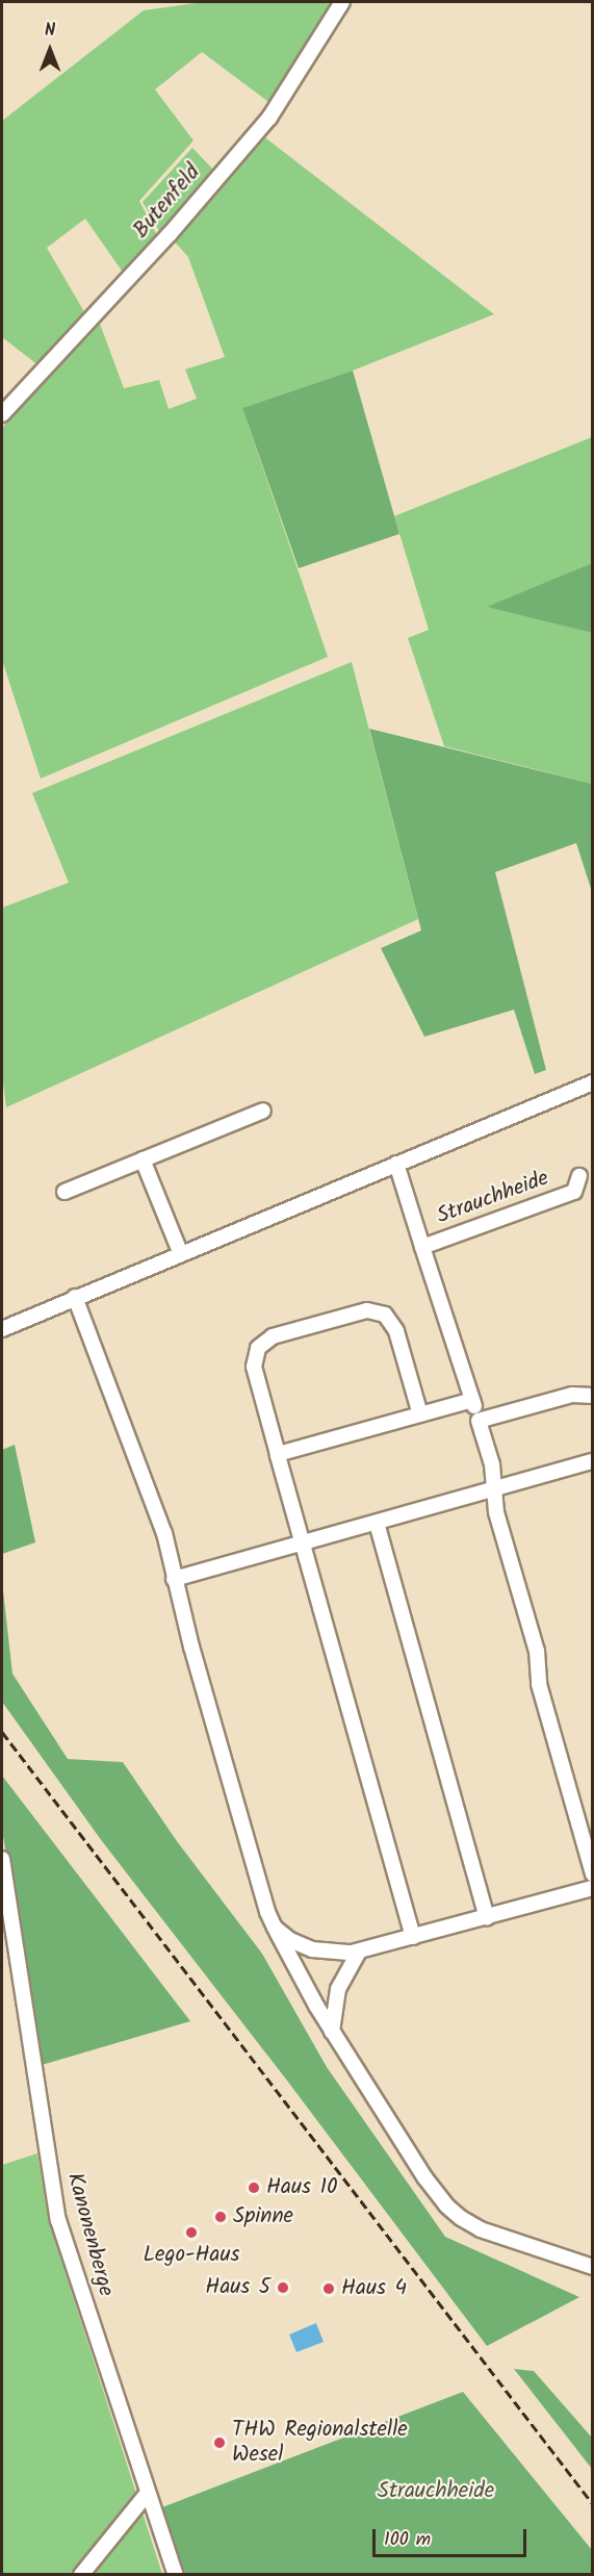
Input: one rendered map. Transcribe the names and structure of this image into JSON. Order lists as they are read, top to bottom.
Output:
{
  "streets": {
    "street": ["Butenfeld", "Strauchheide", "Kanonenberge"]
  },
  "parks": ["Strauchheide"],
  "places": [
    "Haus 10",
    "Spinne",
    "Lego-Haus",
    "Haus 5",
    "Haus 4",
    "THW Regionalstelle Wesel"
  ],
  "scale_bar": "100 m",
  "north": "top"
}
